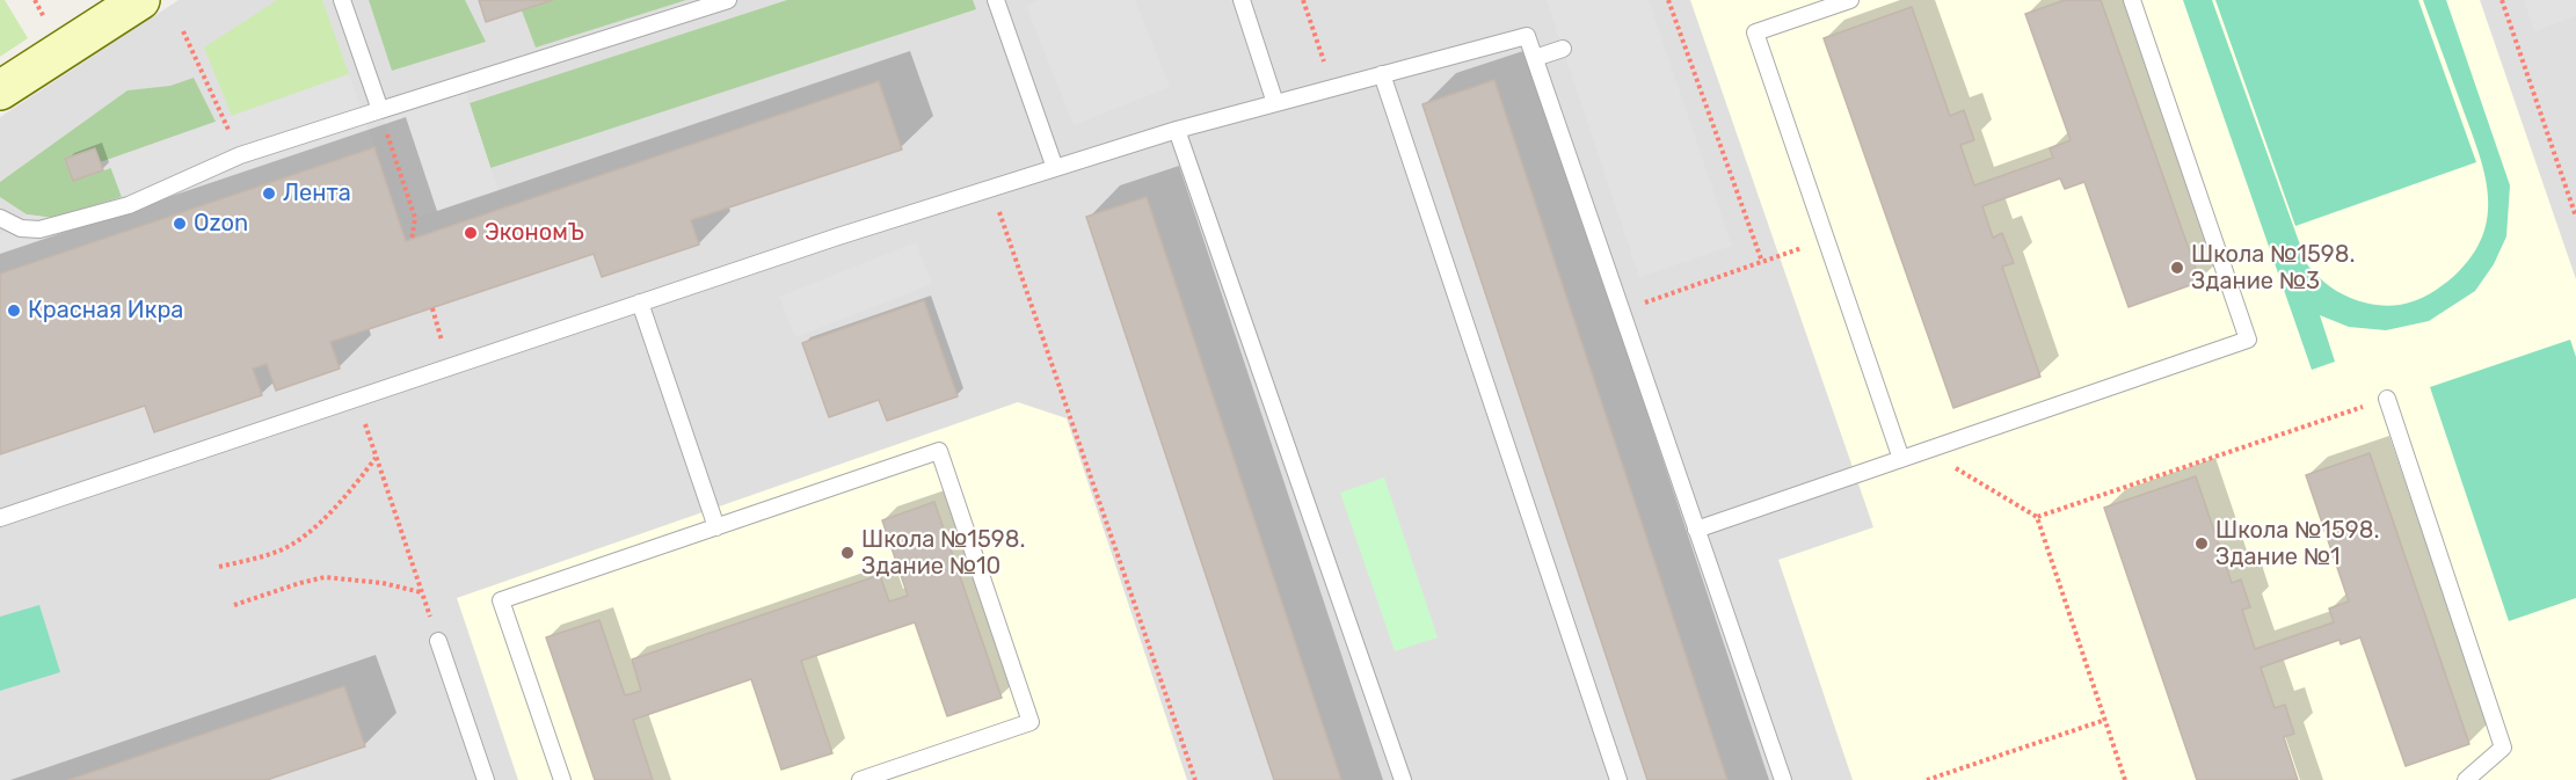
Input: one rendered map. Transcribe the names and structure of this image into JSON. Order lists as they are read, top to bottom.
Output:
{
  "places": [
    "Лента",
    "Ozon",
    "ЭкономЪ",
    "Школа №1598. Здание №3",
    "Красная Икра",
    "Школа №1598. Здание №1",
    "Школа №1598. Здание №10"
  ]
}
